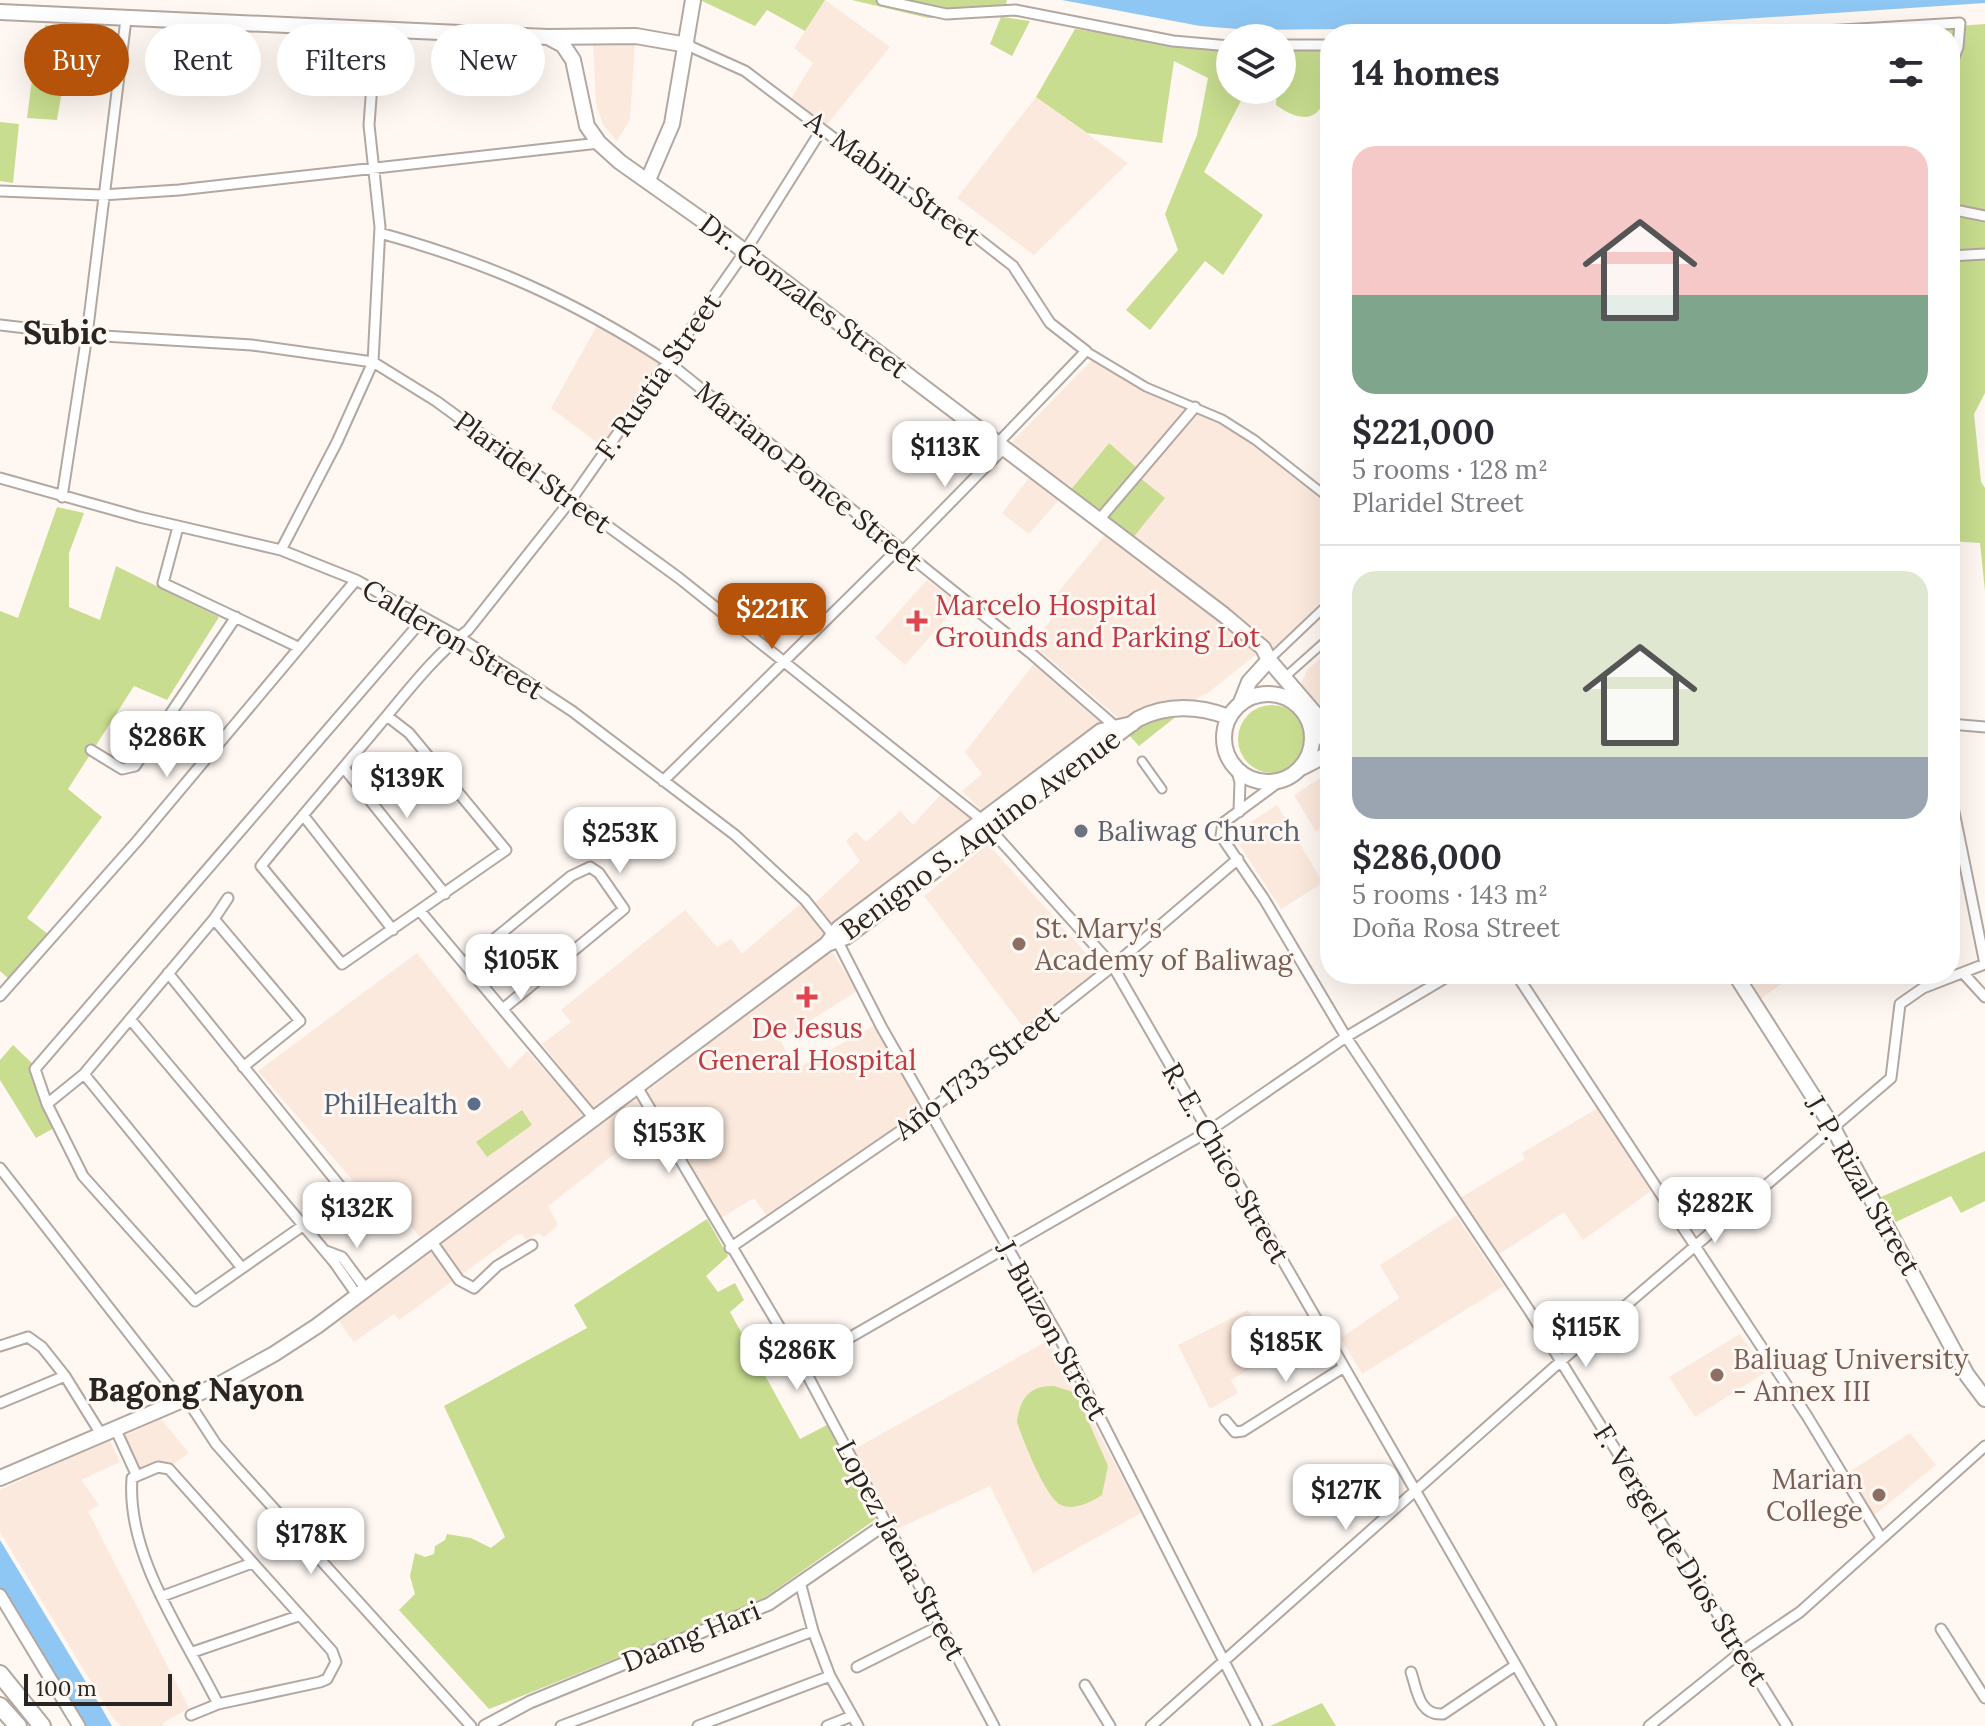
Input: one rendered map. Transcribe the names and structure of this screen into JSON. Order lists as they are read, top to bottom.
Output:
{
  "streets": {
    "main road": [
      "A. Mabini Street",
      "Dr. Gonzales Street",
      "Benigno S. Aquino Avenue",
      "J. P. Rizal Street"
    ],
    "street": [
      "F. Rustia Street",
      "Plaridel Street",
      "Mariano Ponce Street",
      "Calderon Street",
      "Año 1733 Street",
      "R. E. Chico Street",
      "J. Buizon Street",
      "Lopez Jaena Street",
      "F. Vergel de Dios Street",
      "Daang Hari"
    ]
  },
  "crossings": [
    ["A. Mabini Street", "Dr. Gonzales Street"],
    ["A. Mabini Street", "F. Rustia Street"],
    ["Dr. Gonzales Street", "F. Rustia Street"],
    ["F. Rustia Street", "Plaridel Street"],
    ["F. Rustia Street", "Mariano Ponce Street"],
    ["F. Rustia Street", "Calderon Street"],
    ["Plaridel Street", "Benigno S. Aquino Avenue"],
    ["Plaridel Street", "R. E. Chico Street"],
    ["Mariano Ponce Street", "Benigno S. Aquino Avenue"],
    ["Calderon Street", "Benigno S. Aquino Avenue"],
    ["Calderon Street", "J. Buizon Street"],
    ["Benigno S. Aquino Avenue", "R. E. Chico Street"],
    ["Benigno S. Aquino Avenue", "J. Buizon Street"],
    ["Benigno S. Aquino Avenue", "Lopez Jaena Street"],
    ["Año 1733 Street", "R. E. Chico Street"],
    ["Año 1733 Street", "J. Buizon Street"],
    ["Año 1733 Street", "Lopez Jaena Street"],
    ["Año 1733 Street", "F. Vergel de Dios Street"],
    ["Lopez Jaena Street", "Daang Hari"]
  ],
  "districts": ["Subic", "Bagong Nayon"],
  "places": {
    "health": ["Marcelo Hospital Grounds and Parking Lot", "De Jesus General Hospital"],
    "other": [
      "Baliwag Church",
      "St. Mary's Academy of Baliwag",
      "PhilHealth",
      "Baliuag University - Annex III",
      "Marian College"
    ]
  },
  "scale_bar": "100 m",
  "page": {
    "chip": [
      "Buy",
      "Rent",
      "Filters",
      "New"
    ],
    "heading": "14 homes",
    "list": [
      {
        "name": "$221,000",
        "note": "5 rooms · 128 m² · Plaridel Street"
      },
      {
        "name": "$286,000",
        "note": "5 rooms · 143 m² · Doña Rosa Street"
      }
    ],
    "price": [
      "$113K",
      "$221K",
      "$286K",
      "$139K",
      "$253K",
      "$105K",
      "$153K",
      "$282K",
      "$132K",
      "$115K",
      "$185K",
      "$286K",
      "$127K",
      "$178K"
    ],
    "scale": "100 m"
  }
}
